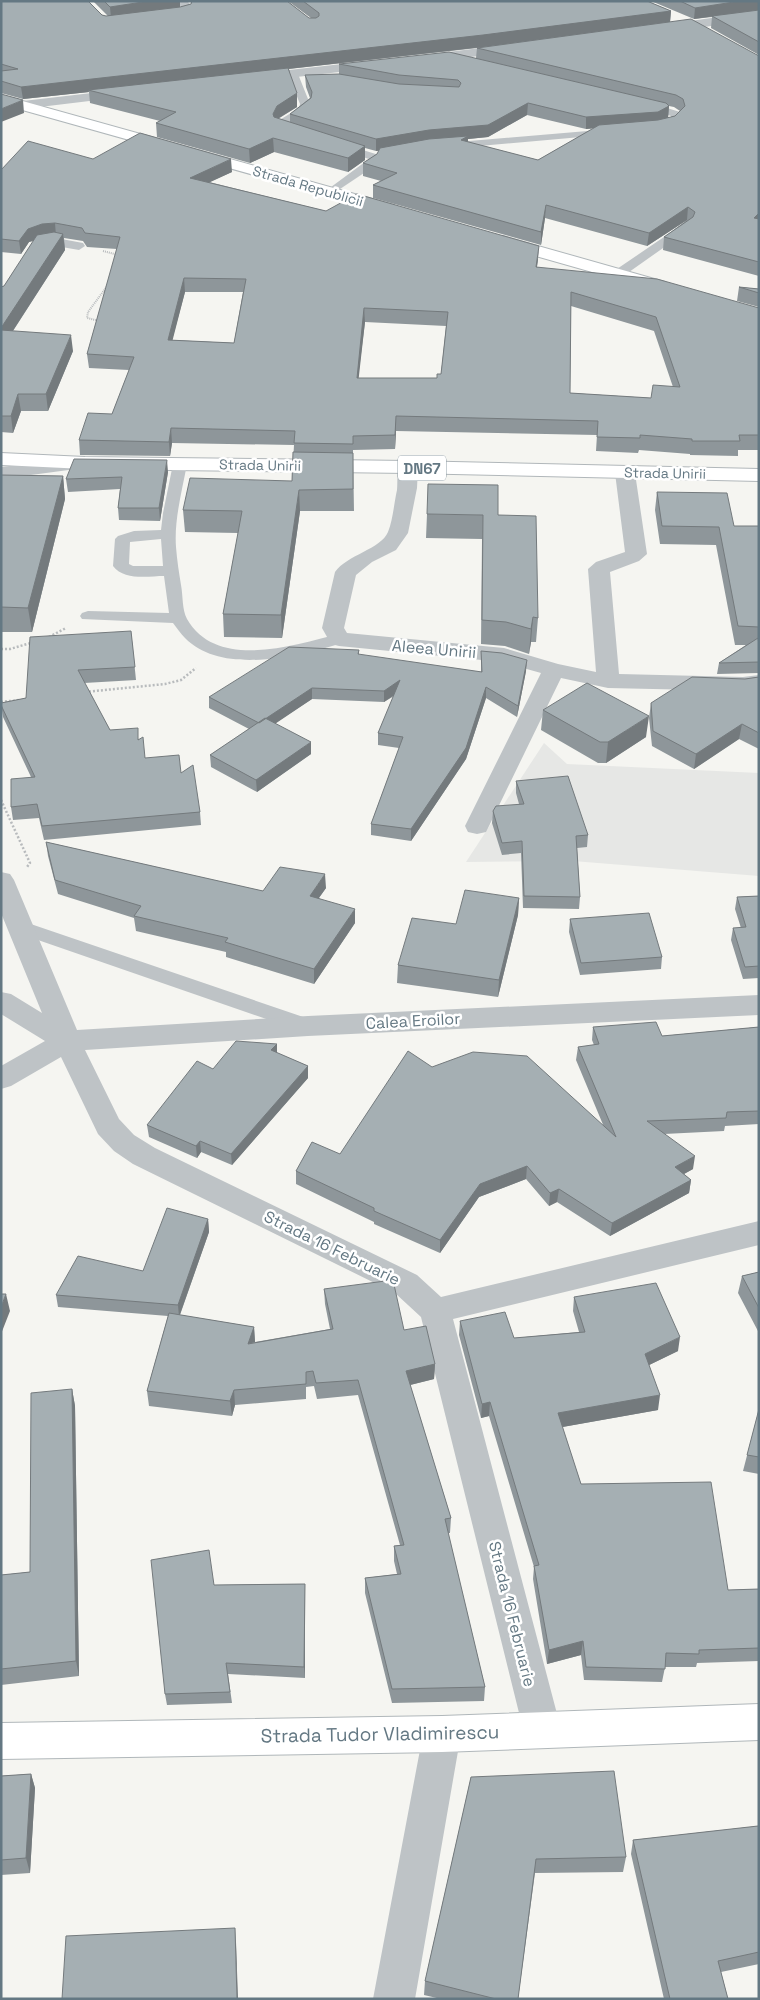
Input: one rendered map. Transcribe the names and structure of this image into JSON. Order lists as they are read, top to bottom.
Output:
{
  "streets": {
    "main road": [
      "Strada Republicii",
      "Strada Unirii",
      "DN67",
      "Strada Tudor Vladimirescu"
    ],
    "street": ["Aleea Unirii", "Calea Eroilor", "Strada 16 Februarie"]
  },
  "crossings": [
    ["Calea Eroilor", "Strada 16 Februarie"],
    ["Strada 16 Februarie", "Strada Tudor Vladimirescu"]
  ]
}
